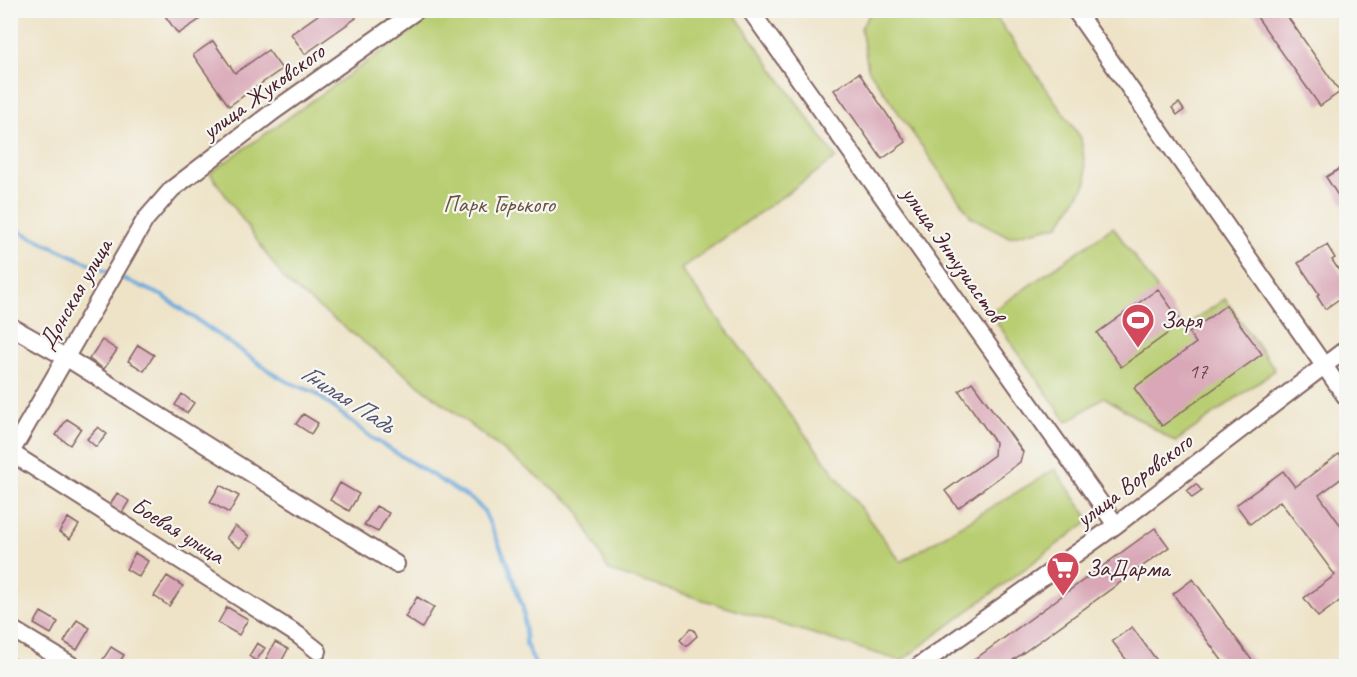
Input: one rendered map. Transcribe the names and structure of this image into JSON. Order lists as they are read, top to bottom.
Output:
{
  "streets": {
    "street": [
      "улица Жуковского",
      "улица Энтузиастов",
      "Донская улица",
      "улица Воровского",
      "Боевая улица"
    ]
  },
  "crossings": [
    ["улица Жуковского", "Донская улица"],
    ["улица Энтузиастов", "улица Воровского"],
    ["Донская улица", "Боевая улица"]
  ],
  "water": ["Гнилая Падь"],
  "parks": ["Парк Горького"],
  "places": {
    "sports": ["Заря"],
    "supermarket": ["ЗаДарма"]
  },
  "house_numbers": ["17"]
}
